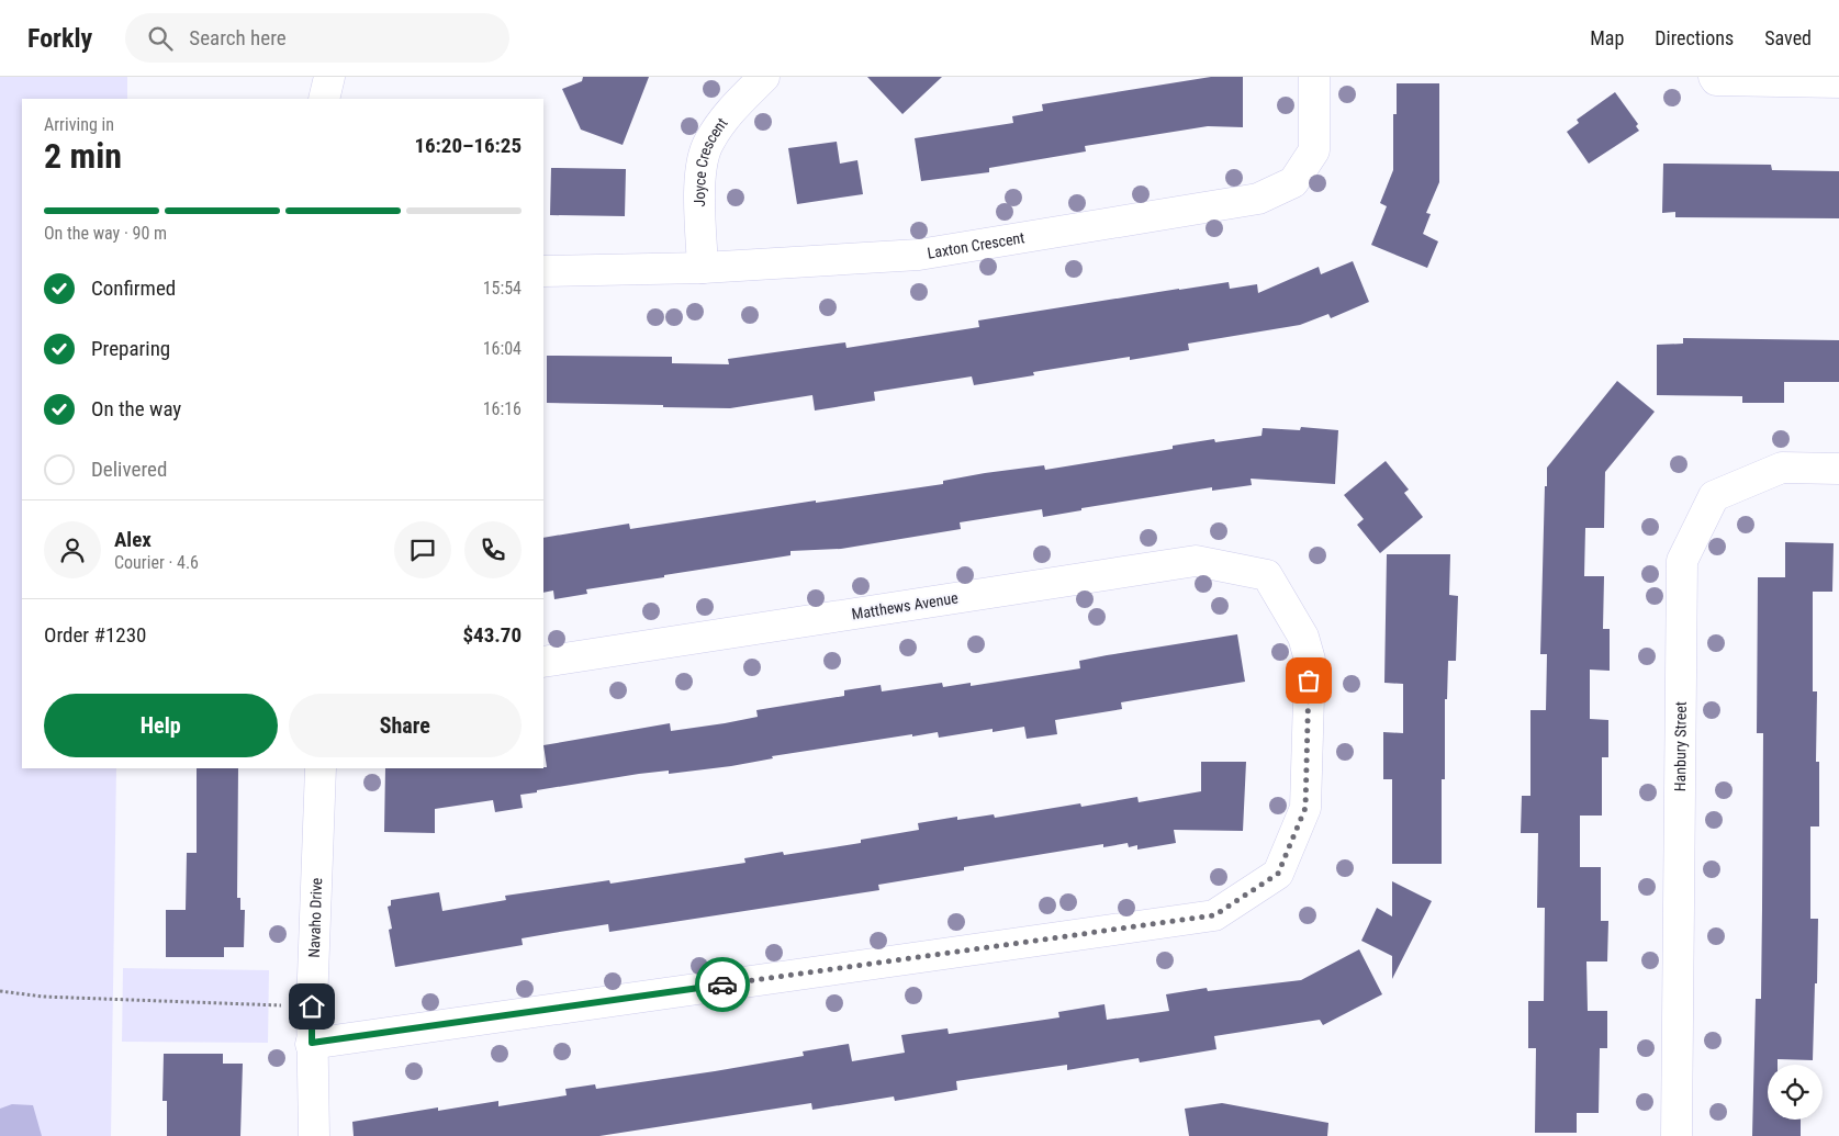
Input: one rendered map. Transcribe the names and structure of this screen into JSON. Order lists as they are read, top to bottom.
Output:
{
  "streets": {
    "street": [
      "Joyce Crescent",
      "Laxton Crescent",
      "Matthews Avenue",
      "Hanbury Street",
      "Navaho Drive"
    ]
  },
  "crossings": [
    ["Joyce Crescent", "Laxton Crescent"],
    ["Matthews Avenue", "Navaho Drive"]
  ],
  "page": {
    "header": "Forkly",
    "search": "Search here",
    "nav": ["Map", "Directions", "Saved"],
    "heading": ["2 min", "Arriving in", "16:20–16:25"],
    "panel": [
      "Alex",
      "Courier · 4.6",
      "Order #1230",
      "$43.70"
    ],
    "bar": "On the way · 90 m",
    "list": [
      ["Confirmed", "15:54"],
      ["Preparing", "16:04"],
      ["On the way", "16:16"],
      "Delivered"
    ],
    "buttons": ["Help", "Share"]
  }
}
